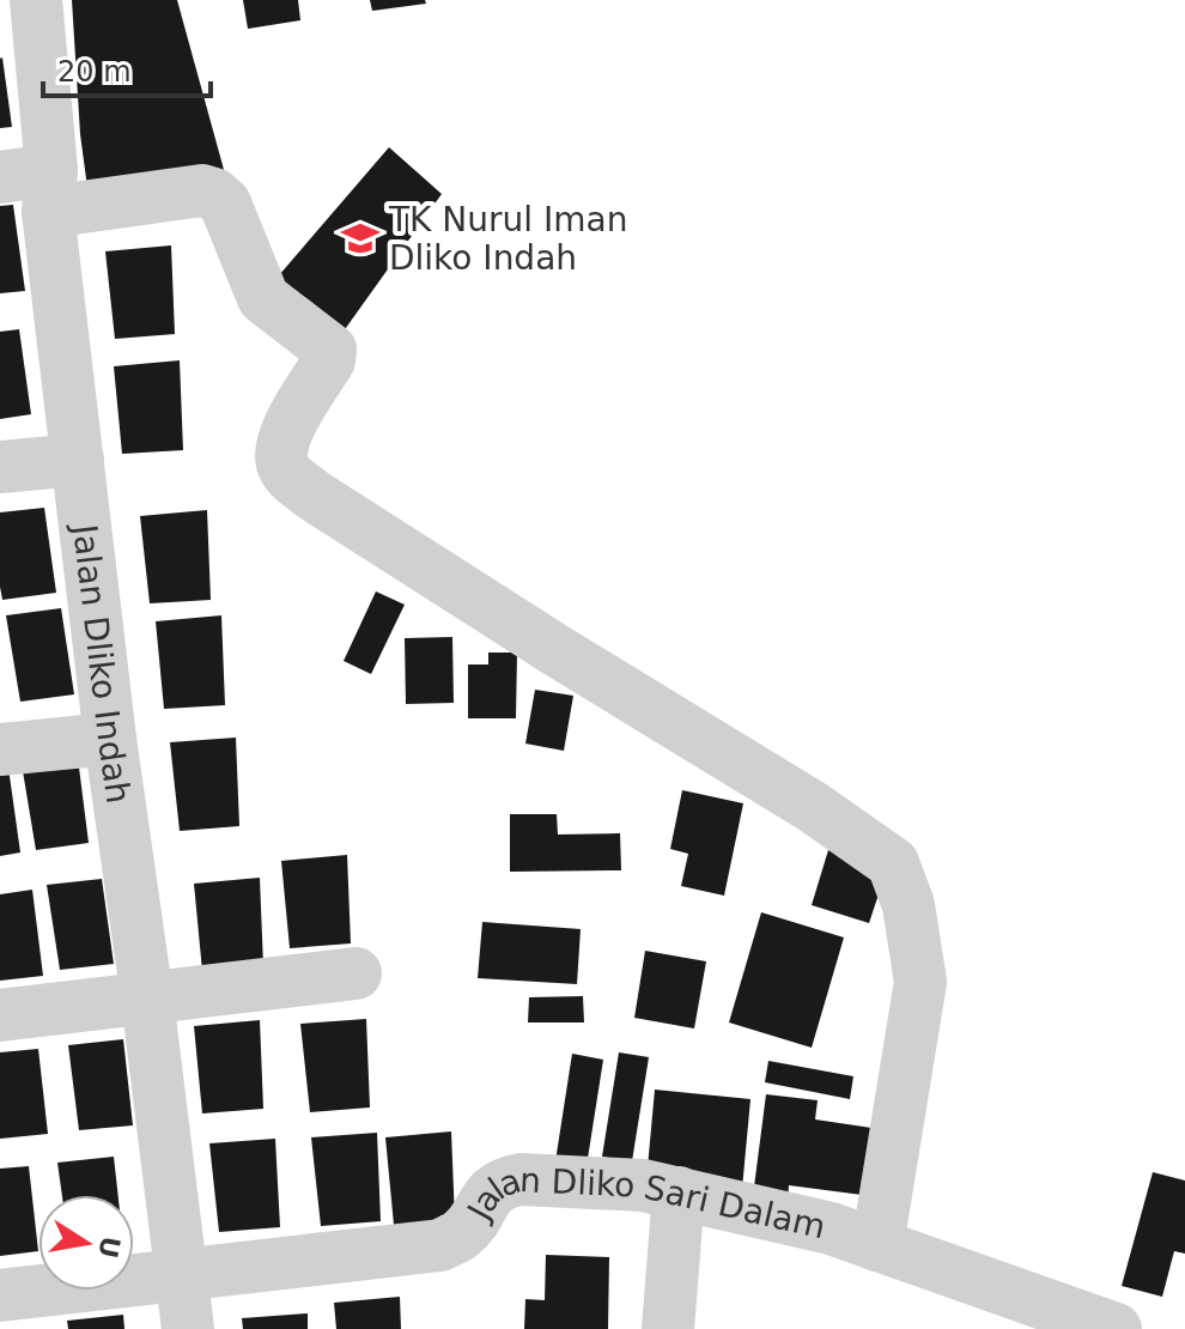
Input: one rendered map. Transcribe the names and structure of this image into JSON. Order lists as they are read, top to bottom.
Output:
{
  "streets": {
    "street": ["Jalan Dliko Indah", "Jalan Dliko Sari Dalam"]
  },
  "crossings": [
    ["Jalan Dliko Indah", "Jalan Dliko Sari Dalam"]
  ],
  "places": {
    "school or university": ["TK Nurul Iman Dliko Indah"]
  },
  "scale_bar": "20 m",
  "north": "right"
}
